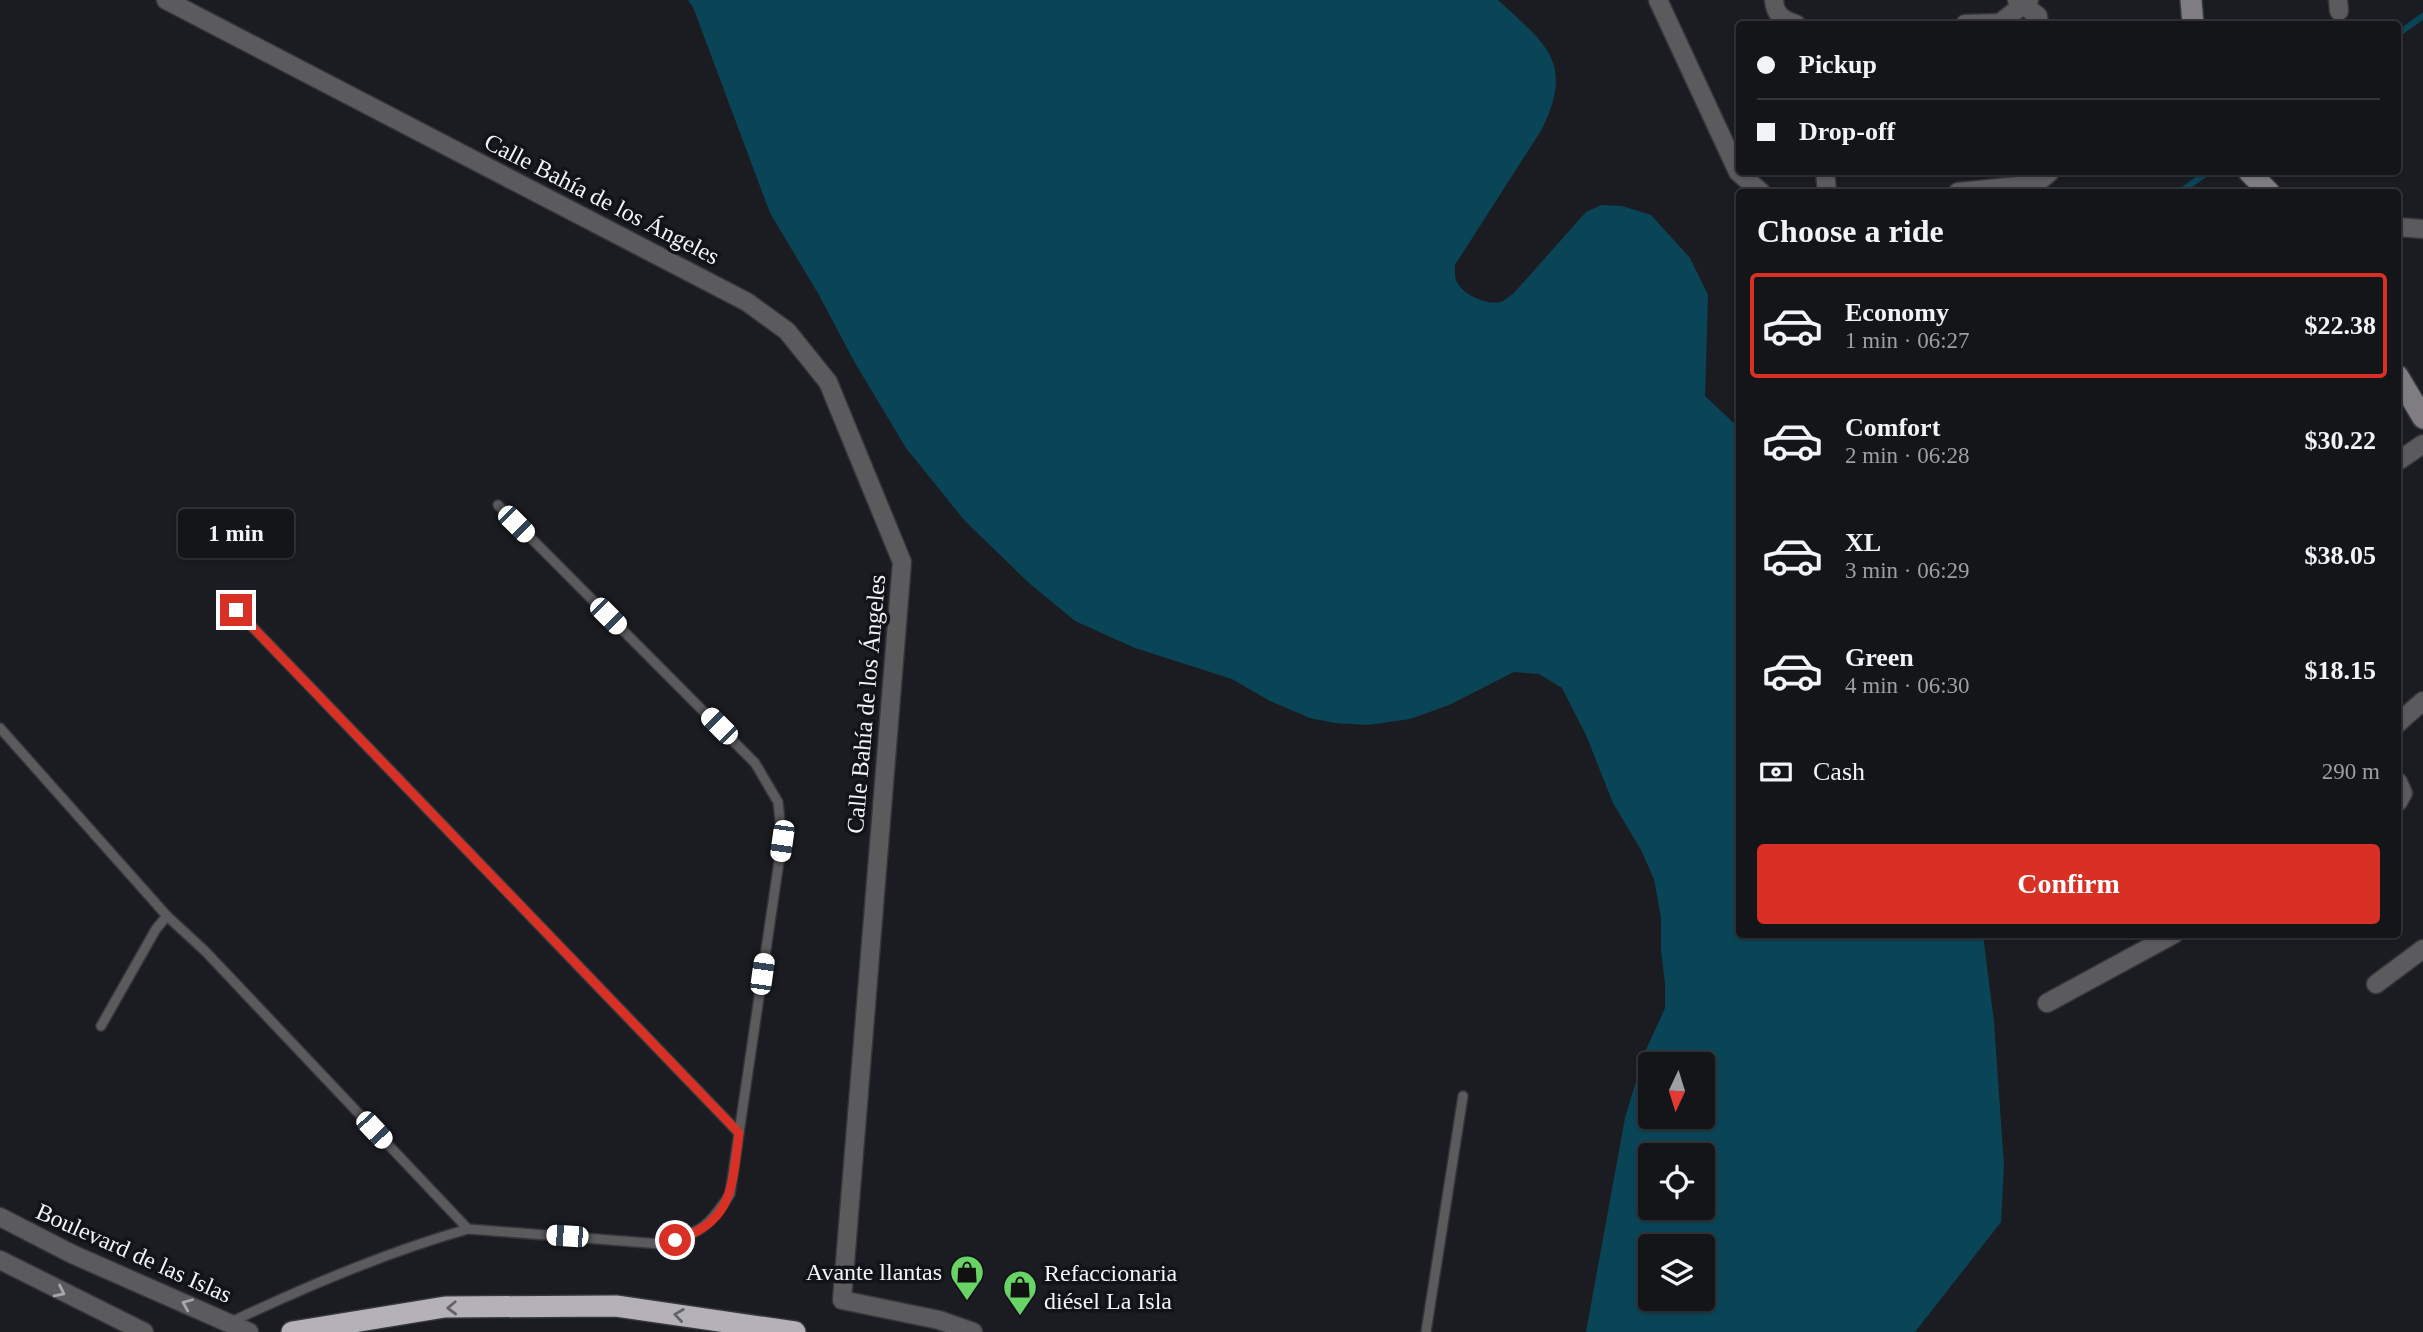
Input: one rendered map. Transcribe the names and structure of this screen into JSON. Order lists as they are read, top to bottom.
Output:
{
  "streets": {
    "street": ["Calle Bahía de los Ángeles", "Boulevard de las Islas"]
  },
  "places": {
    "shop": ["Avante llantas", "Refaccionaria diésel La Isla"]
  },
  "north": "bottom",
  "page": {
    "banner": ["Pickup", "Drop-off"],
    "heading": "Choose a ride",
    "list": [
      {
        "name": "Economy",
        "note": "1 min · 06:27",
        "value": "$22.38"
      },
      {
        "name": "Comfort",
        "note": "2 min · 06:28",
        "value": "$30.22"
      },
      {
        "name": "XL",
        "note": "3 min · 06:29",
        "value": "$38.05"
      },
      {
        "name": "Green",
        "note": "4 min · 06:30",
        "value": "$18.15"
      }
    ],
    "bubble": "1 min",
    "pay": ["Cash", "290 m"],
    "buttons": "Confirm"
  }
}
